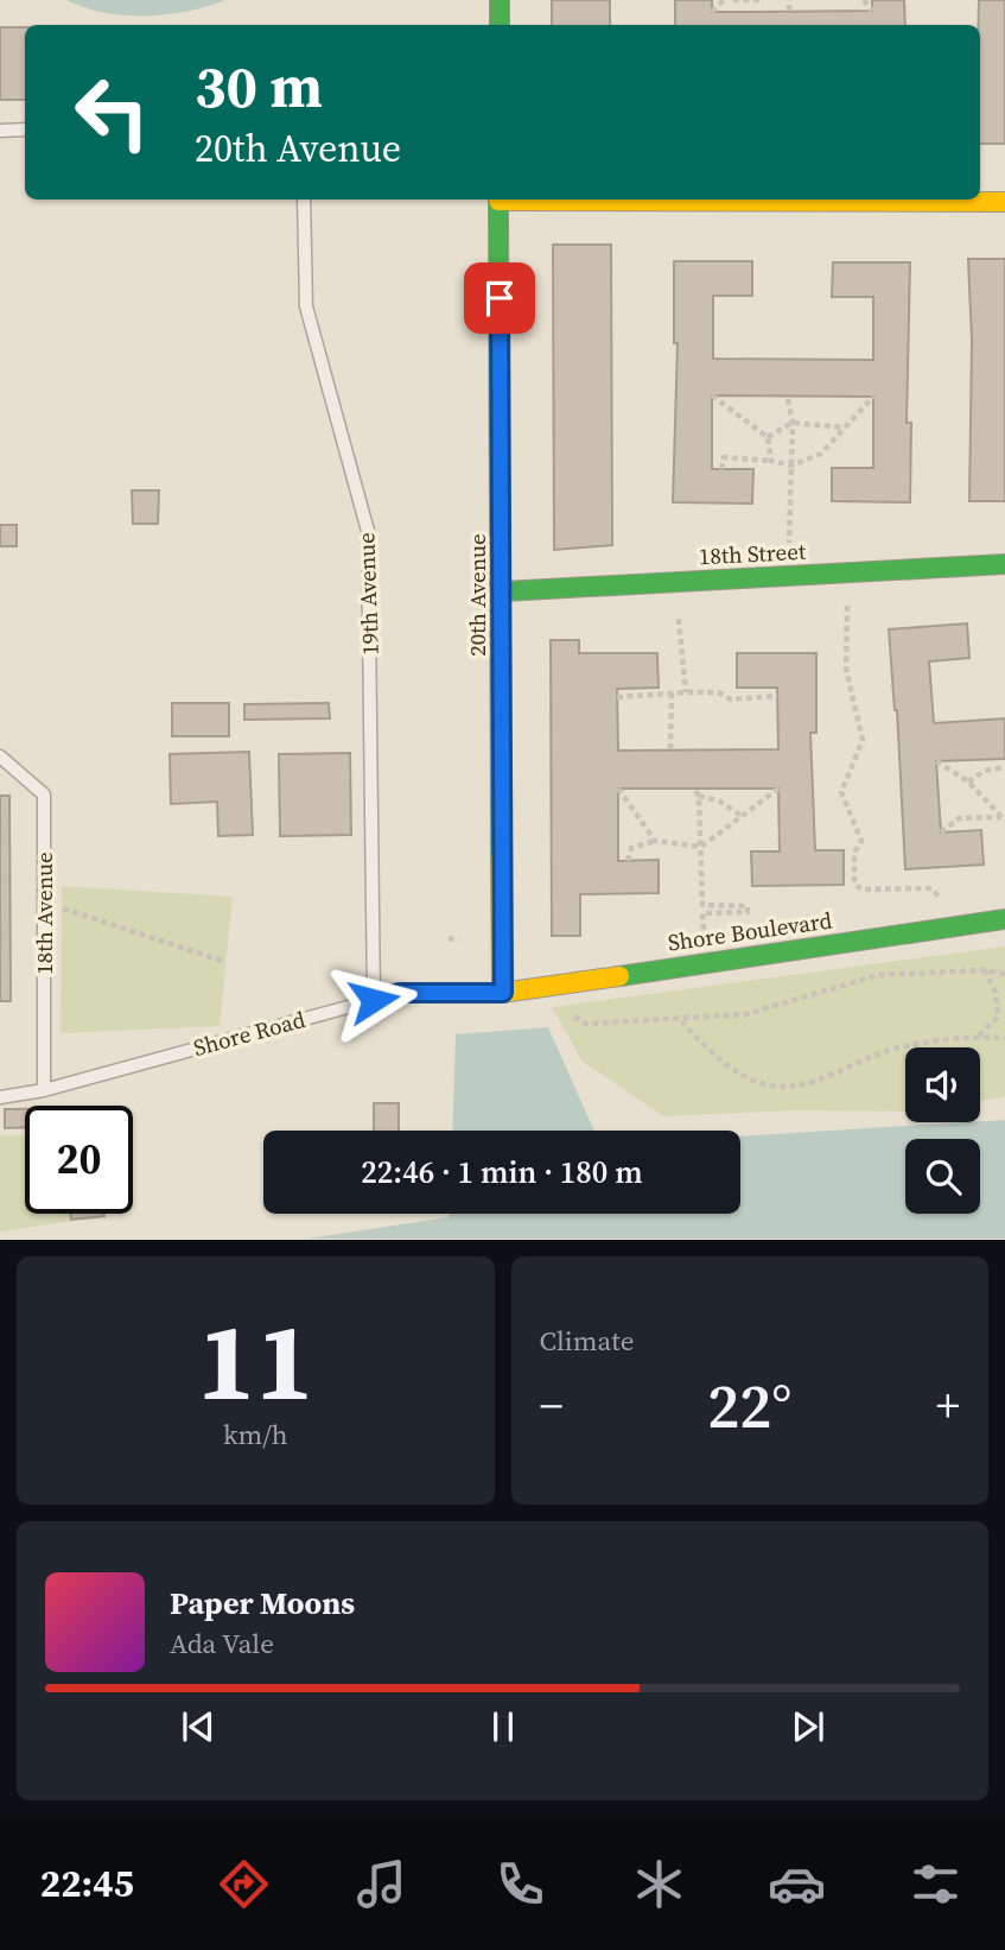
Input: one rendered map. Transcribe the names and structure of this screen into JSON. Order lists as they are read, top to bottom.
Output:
{
  "streets": {
    "street": ["18th Street", "20th Avenue", "Shore Boulevard"],
    "lane": ["19th Avenue", "18th Avenue", "Shore Road"]
  },
  "crossings": [
    ["18th Street", "20th Avenue"],
    ["19th Avenue", "Shore Road"],
    ["20th Avenue", "Shore Boulevard"],
    ["20th Avenue", "Shore Road"],
    ["18th Avenue", "Shore Road"],
    ["Shore Boulevard", "Shore Road"]
  ],
  "page": {
    "turn": ["30 m", "20th Avenue"],
    "limit": "20",
    "trip": "22:46 · 1 min · 180 m",
    "tile": [
      ["11", "km/h"],
      "Climate"
    ],
    "heat": ["−", "22°", "+"],
    "song": ["Paper Moons", "Ada Vale"],
    "tabs": "22:45"
  }
}
